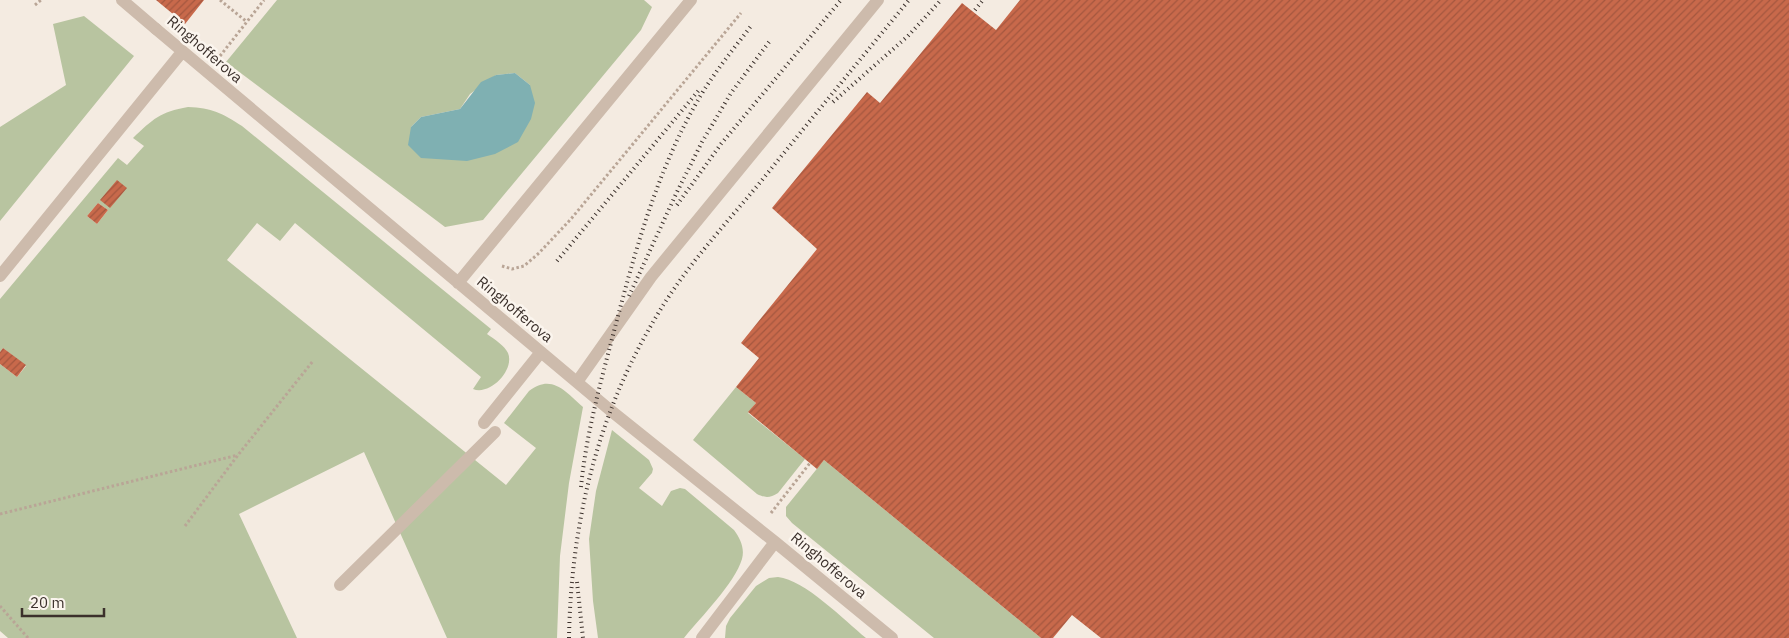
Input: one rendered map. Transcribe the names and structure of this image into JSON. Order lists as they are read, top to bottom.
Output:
{
  "streets": {
    "street": ["Ringhofferova"]
  },
  "scale_bar": "20 m"
}
